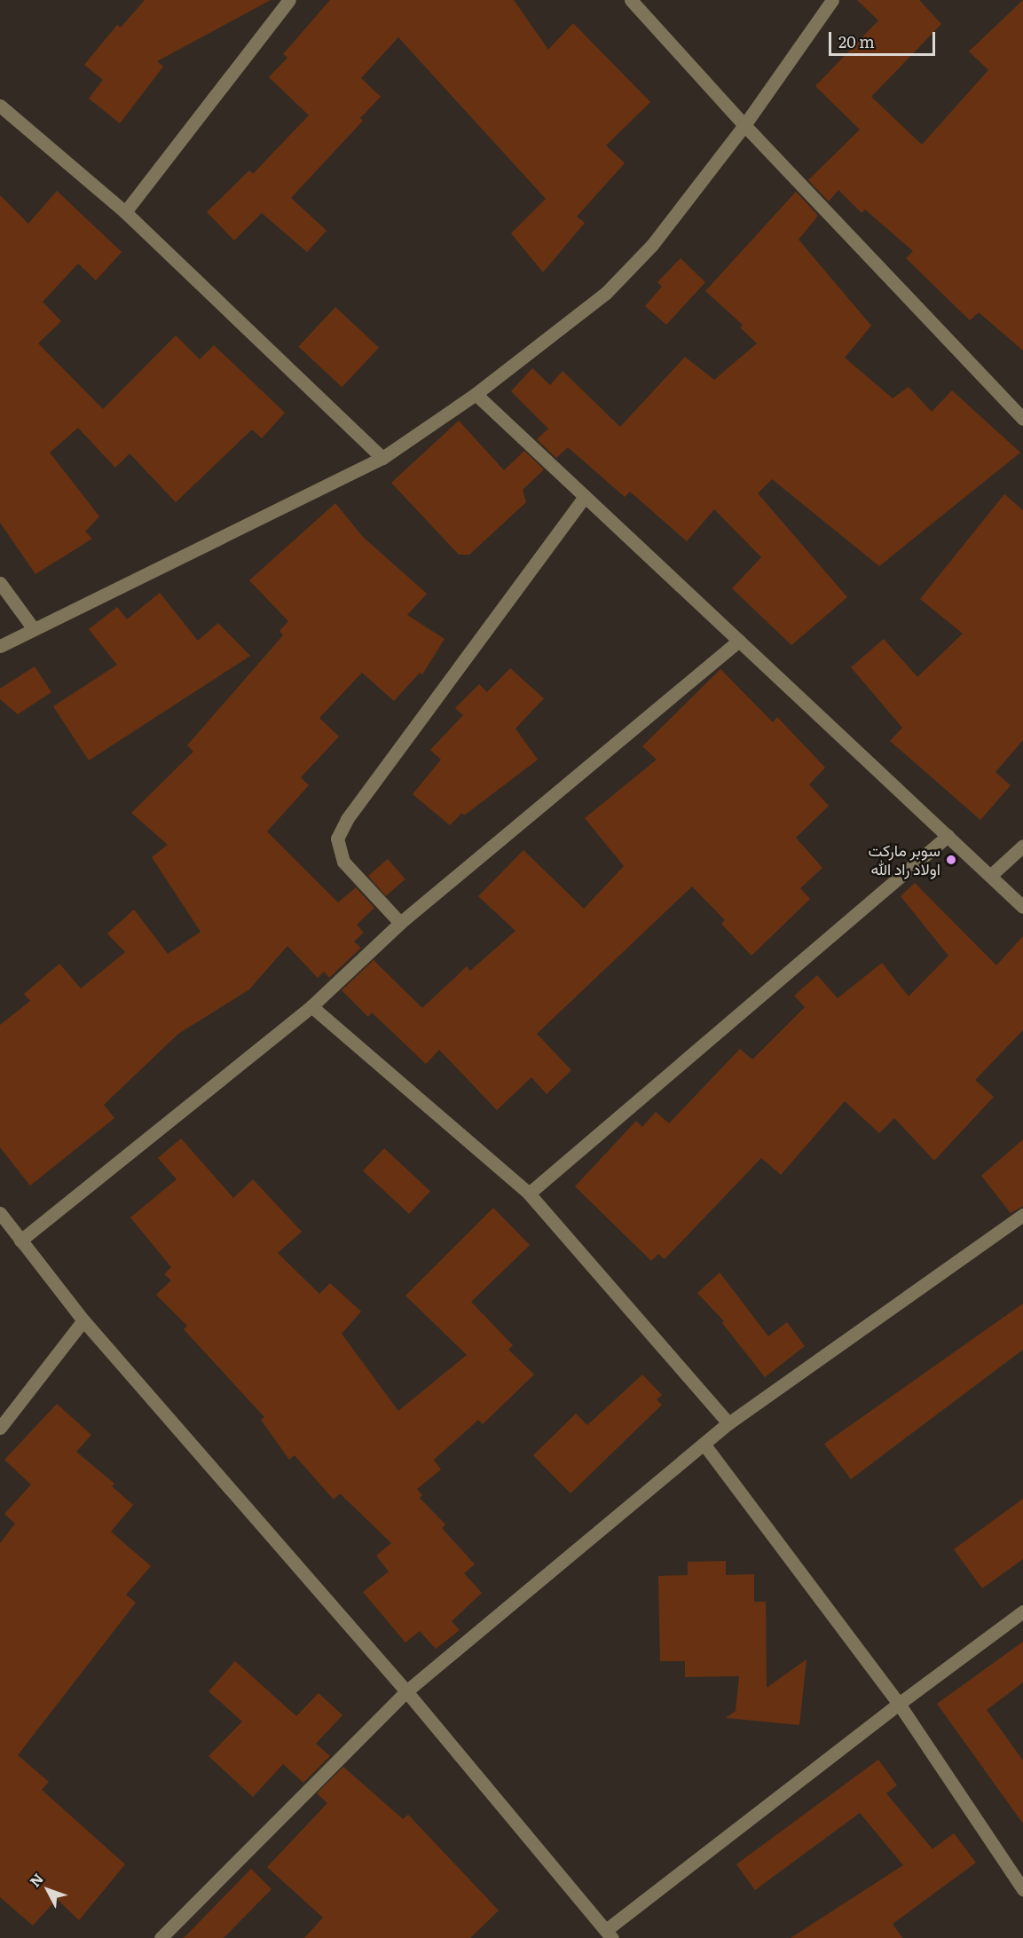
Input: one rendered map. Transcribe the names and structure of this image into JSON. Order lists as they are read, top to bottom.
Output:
{
  "places": ["سوبر ماركت اولاد راد الله"],
  "scale_bar": "20 m",
  "north": "top left"
}
